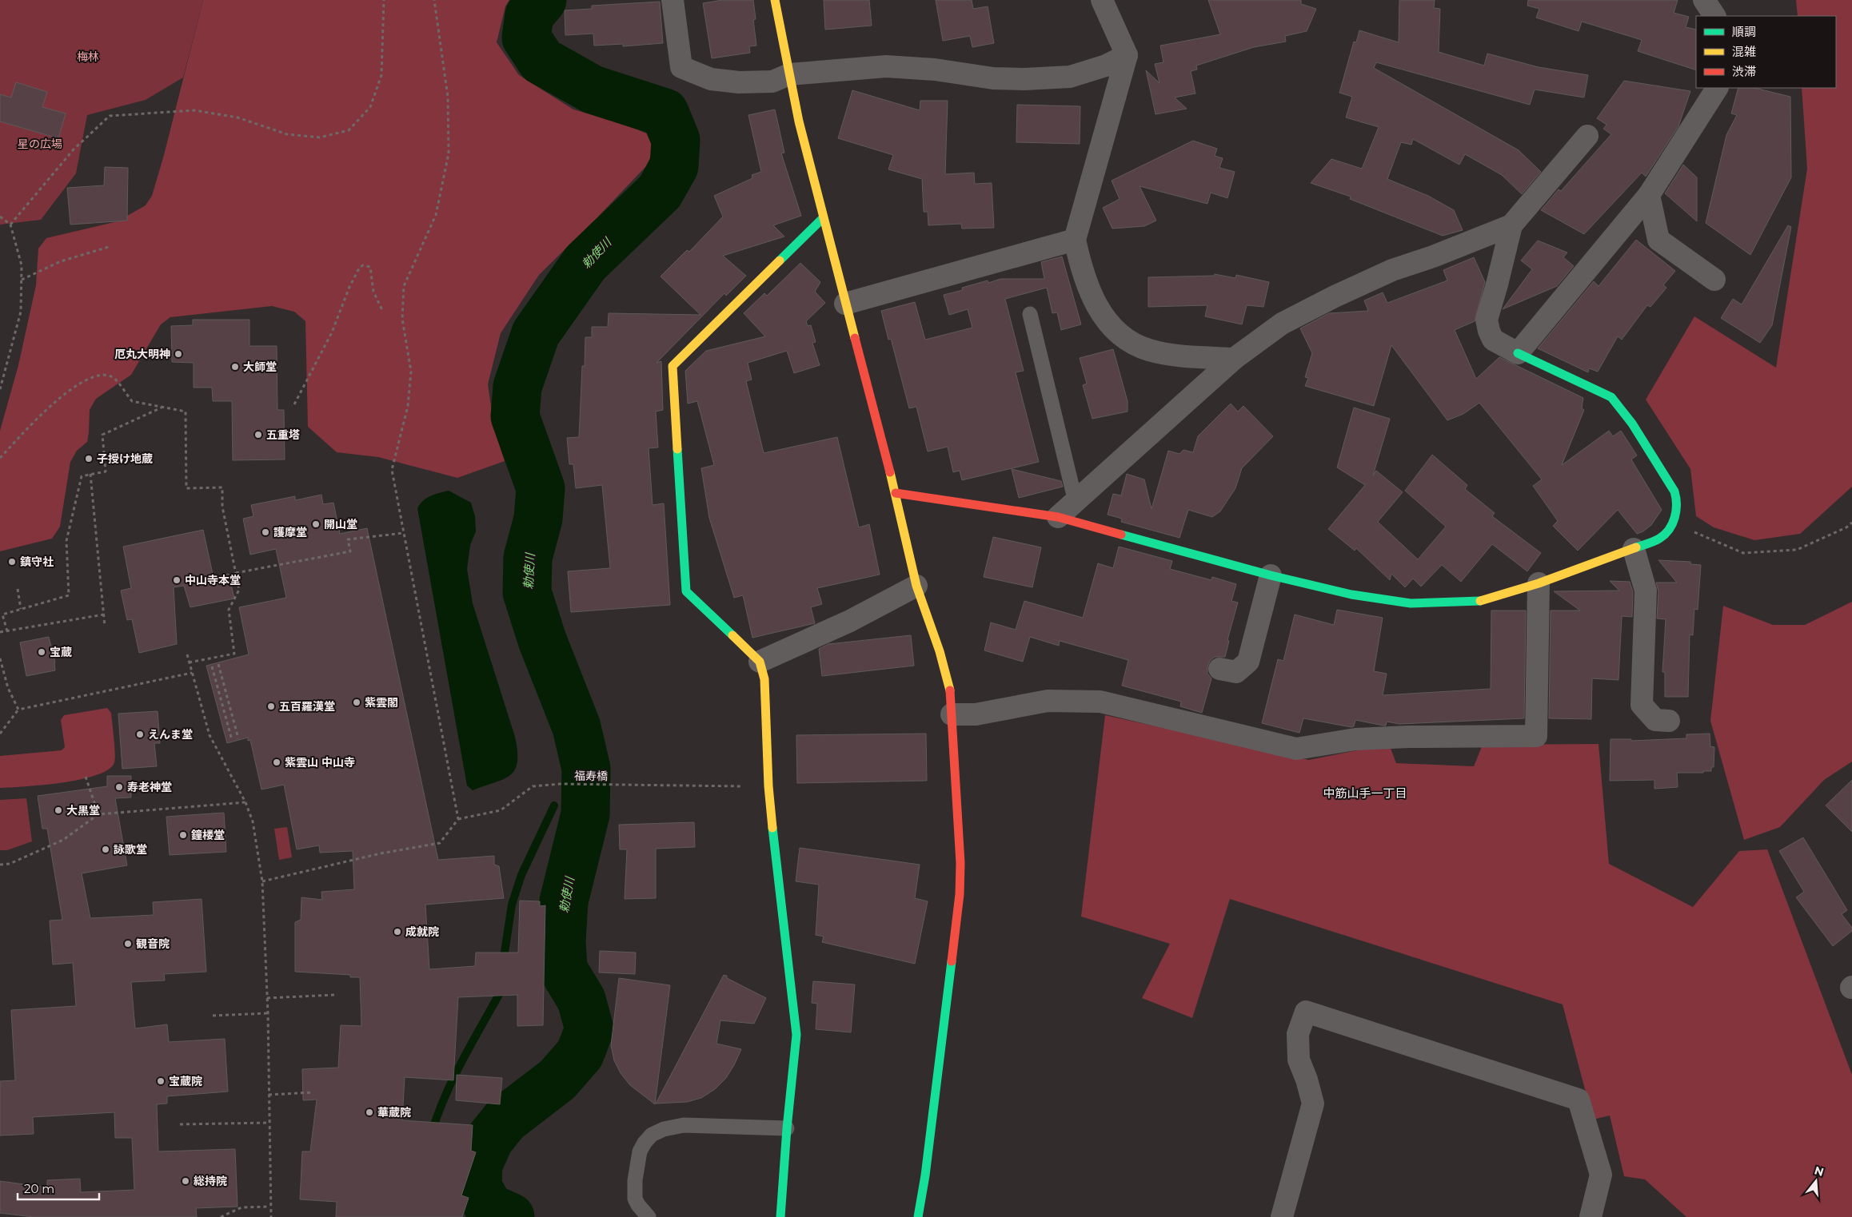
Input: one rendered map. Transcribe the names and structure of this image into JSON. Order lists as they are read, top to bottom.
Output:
{
  "streets": {
    "path": ["福寿橋"]
  },
  "districts": ["中筋山手一丁目"],
  "water": ["勅使川"],
  "parks": ["梅林", "星の広場"],
  "places": [
    "厄丸大明神",
    "大師堂",
    "五重塔",
    "子授け地蔵",
    "開山堂",
    "護摩堂",
    "鎮守社",
    "中山寺本堂",
    "宝蔵",
    "紫雲閣",
    "五百羅漢堂",
    "えんま堂",
    "紫雲山 中山寺",
    "寿老神堂",
    "大黒堂",
    "鐘楼堂",
    "詠歌堂",
    "成就院",
    "観音院",
    "宝蔵院",
    "華蔵院",
    "総持院"
  ],
  "legend": ["順調", "混雑", "渋滞"],
  "scale_bar": "20 m",
  "north": "top"
}
